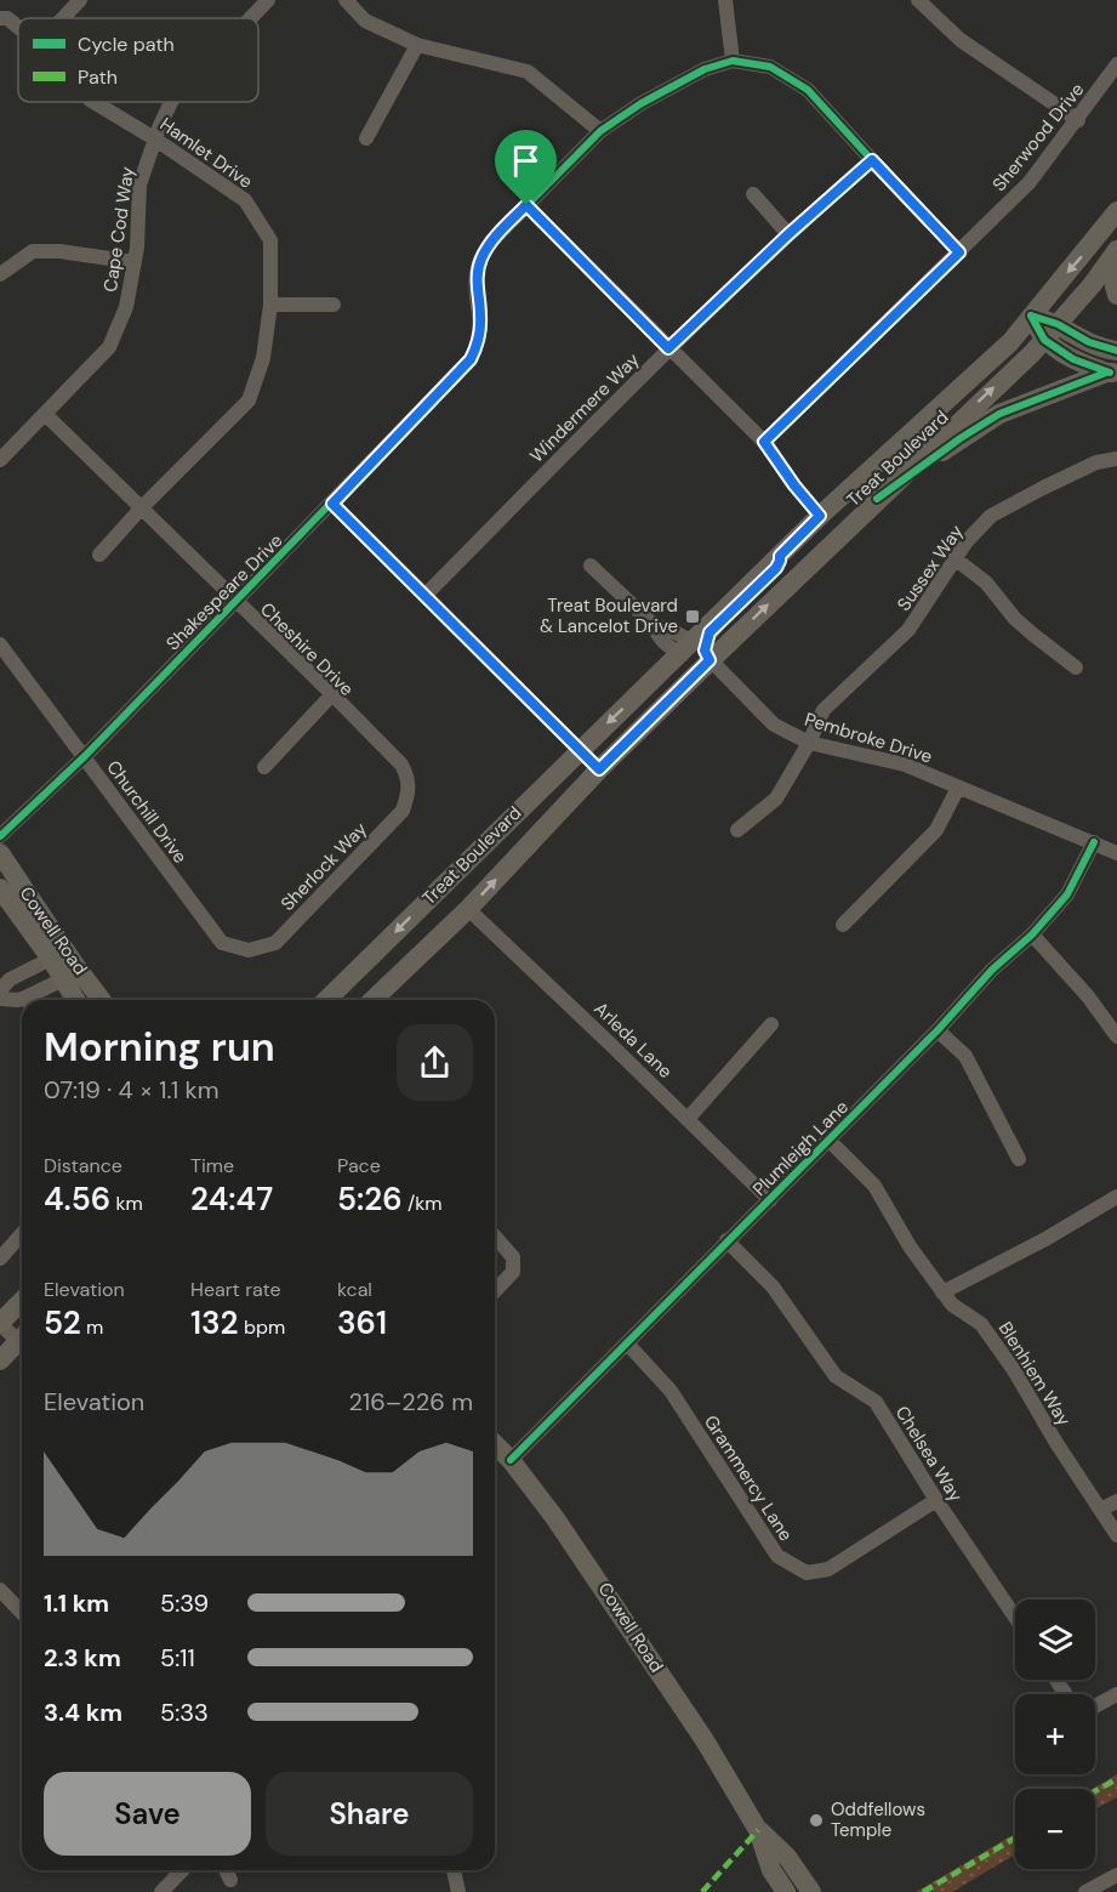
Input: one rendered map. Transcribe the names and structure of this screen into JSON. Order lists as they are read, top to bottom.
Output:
{
  "streets": {
    "main road": ["Treat Boulevard", "Cowell Road"],
    "street": [
      "Sherwood Drive",
      "Hamlet Drive",
      "Cape Cod Way",
      "Windermere Way",
      "Sussex Way",
      "Shakespeare Drive",
      "Cheshire Drive",
      "Pembroke Drive",
      "Churchill Drive",
      "Sherlock Way",
      "Arleda Lane",
      "Plumleigh Lane",
      "Blenhiem Way",
      "Chelsea Way",
      "Grammercy Lane"
    ]
  },
  "crossings": [
    ["Sherwood Drive", "Shakespeare Drive"],
    ["Hamlet Drive", "Cape Cod Way"],
    ["Hamlet Drive", "Cheshire Drive"],
    ["Cape Cod Way", "Cheshire Drive"],
    ["Windermere Way", "Shakespeare Drive"],
    ["Treat Boulevard", "Pembroke Drive"],
    ["Treat Boulevard", "Arleda Lane"],
    ["Sussex Way", "Pembroke Drive"],
    ["Shakespeare Drive", "Cheshire Drive"],
    ["Shakespeare Drive", "Churchill Drive"],
    ["Cheshire Drive", "Sherlock Way"],
    ["Pembroke Drive", "Plumleigh Lane"],
    ["Churchill Drive", "Sherlock Way"],
    ["Cowell Road", "Plumleigh Lane"],
    ["Arleda Lane", "Plumleigh Lane"],
    ["Plumleigh Lane", "Blenhiem Way"],
    ["Plumleigh Lane", "Chelsea Way"],
    ["Plumleigh Lane", "Grammercy Lane"],
    ["Chelsea Way", "Grammercy Lane"]
  ],
  "places": {
    "transit": ["Treat Boulevard & Lancelot Drive"],
    "other": ["Oddfellows Temple"]
  },
  "legend": ["Cycle path", "Path"],
  "page": {
    "heading": ["Morning run", "07:19 · 4 × 1.1 km"],
    "stats": [
      ["Distance", "4.56 km"],
      ["Time", "24:47"],
      ["Pace", "5:26 /km"],
      ["Elevation", "52 m"],
      ["Heart rate", "132 bpm"],
      ["kcal", "361"]
    ],
    "chart": ["Elevation", "216–226 m"],
    "list": [
      {
        "name": "1.1 km",
        "note": "5:39"
      },
      {
        "name": "2.3 km",
        "note": "5:11"
      },
      {
        "name": "3.4 km",
        "note": "5:33"
      }
    ],
    "map_buttons": ["+", "−"],
    "buttons": ["Save", "Share"]
  }
}
